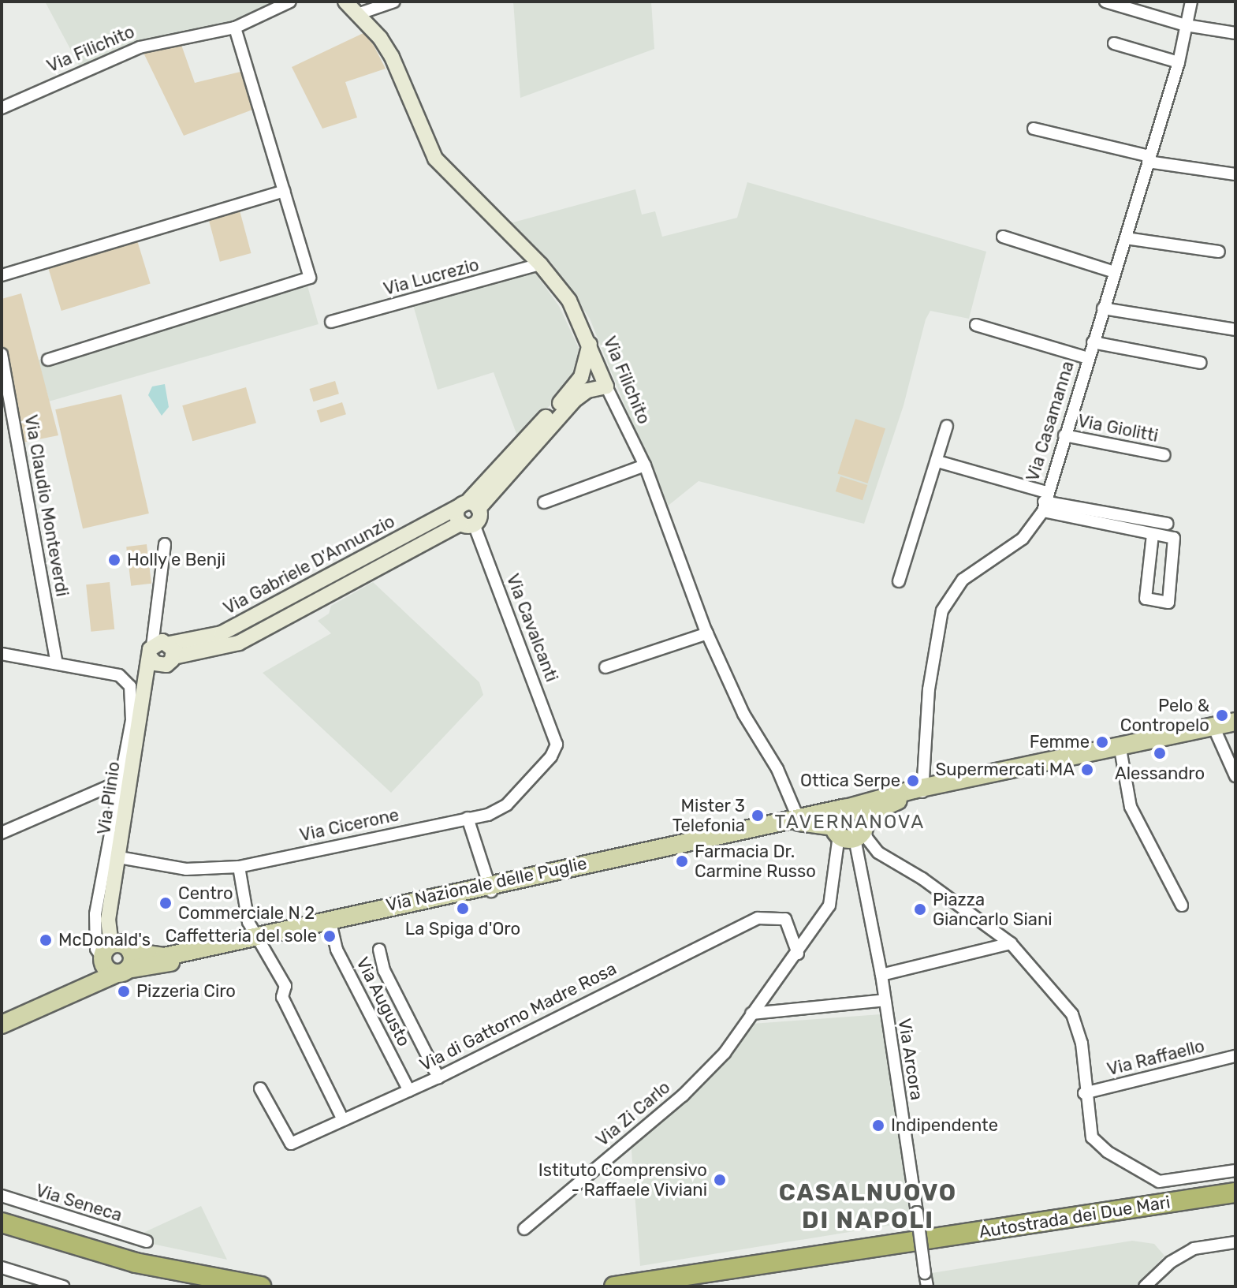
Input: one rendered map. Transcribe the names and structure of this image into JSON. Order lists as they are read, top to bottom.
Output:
{
  "streets": {
    "highway": ["Autostrada dei Due Mari"],
    "main road": ["Via Nazionale delle Puglie"],
    "street": [
      "Via Filichito",
      "Via Lucrezio",
      "Via Casamanna",
      "Via Giolitti",
      "Via Claudio Monteverdi",
      "Via Gabriele D'Annunzio",
      "Via Cavalcanti",
      "Via Plinio",
      "Via Cicerone",
      "Via Augusto",
      "Via di Gattorno Madre Rosa",
      "Via Raffaello",
      "Via Arcora",
      "Via Zi Carlo",
      "Via Seneca"
    ]
  },
  "crossings": [
    ["Via Filichito", "Via Lucrezio"],
    ["Via Filichito", "Via Gabriele D'Annunzio"],
    ["Via Filichito", "Via Nazionale delle Puglie"],
    ["Via Casamanna", "Via Giolitti"],
    ["Via Casamanna", "Via Nazionale delle Puglie"],
    ["Via Gabriele D'Annunzio", "Via Cavalcanti"],
    ["Via Cavalcanti", "Via Cicerone"],
    ["Via Plinio", "Via Cicerone"],
    ["Via Plinio", "Via Nazionale delle Puglie"],
    ["Via Nazionale delle Puglie", "Via Augusto"],
    ["Via Nazionale delle Puglie", "Via Arcora"],
    ["Via Nazionale delle Puglie", "Via Zi Carlo"],
    ["Via Augusto", "Via di Gattorno Madre Rosa"],
    ["Via di Gattorno Madre Rosa", "Via Zi Carlo"],
    ["Via Arcora", "Via Zi Carlo"]
  ],
  "districts": ["TAVERNANOVA", "CASALNUOVO DI NAPOLI"],
  "places": [
    "Holly e Benji",
    "Pelo & Contropelo",
    "Femme",
    "Alessandro",
    "Supermercati MA",
    "Ottica Serpe",
    "Mister 3 Telefonia",
    "Farmacia Dr. Carmine Russo",
    "Centro Commerciale N 2",
    "La Spiga d'Oro",
    "Piazza Giancarlo Siani",
    "Caffetteria del sole",
    "McDonald's",
    "Pizzeria Ciro",
    "Indipendente",
    "Istituto Comprensivo - Raffaele Viviani"
  ]
}
